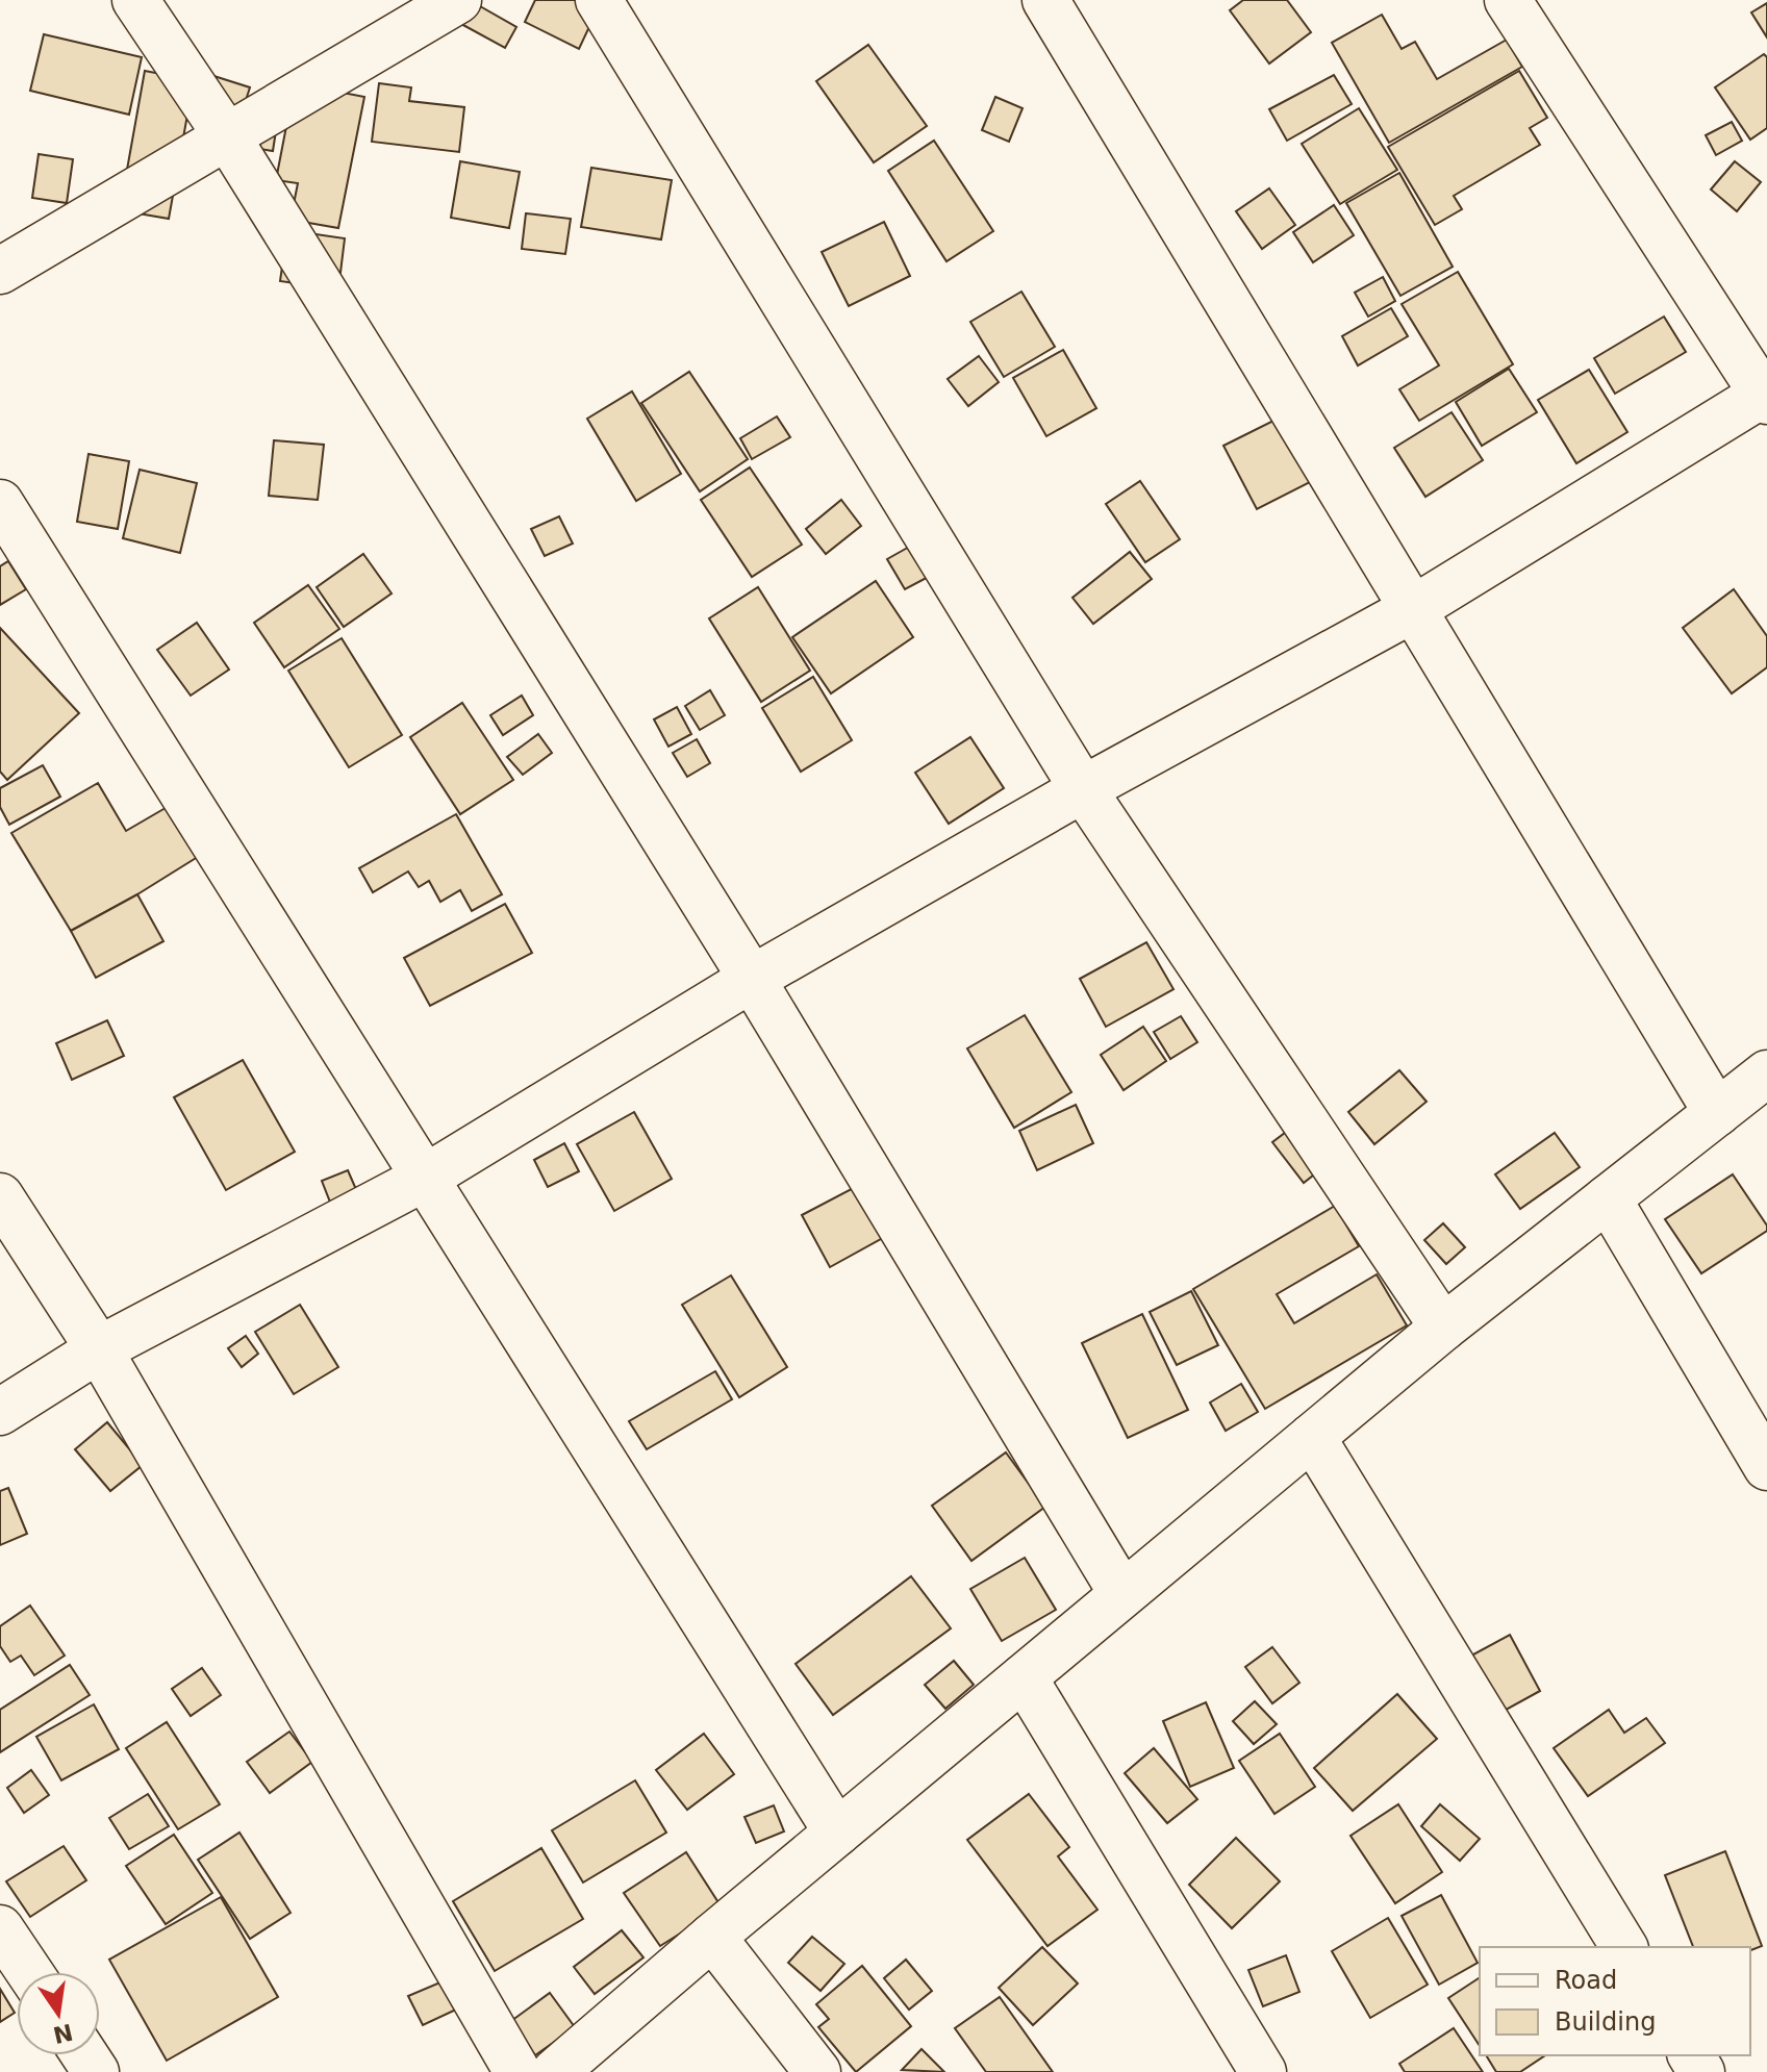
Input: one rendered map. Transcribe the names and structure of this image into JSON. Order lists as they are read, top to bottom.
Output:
{
  "legend": ["Road", "Building"],
  "north": "bottom"
}
